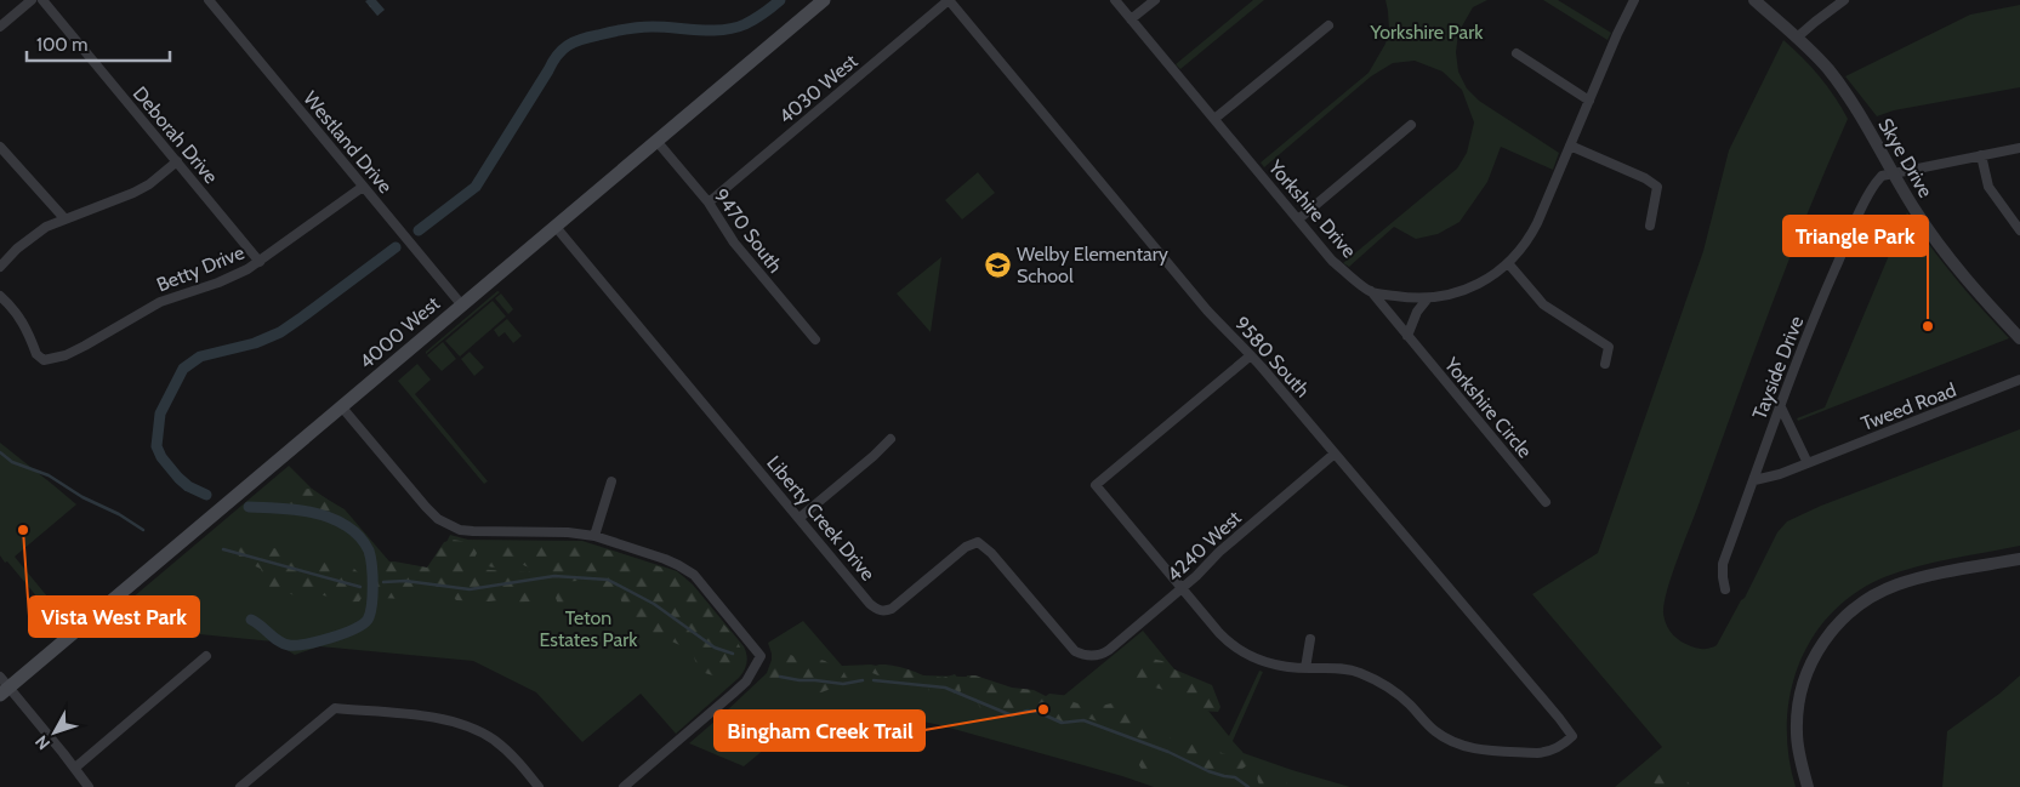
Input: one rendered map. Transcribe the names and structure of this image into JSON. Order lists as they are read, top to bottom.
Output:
{
  "streets": {
    "main road": ["4000 West"],
    "street": [
      "4030 West",
      "Deborah Drive",
      "Westland Drive",
      "Skye Drive",
      "Yorkshire Drive",
      "9470 South",
      "Betty Drive",
      "9580 South",
      "Tayside Drive",
      "Tweed Road",
      "Yorkshire Circle",
      "Liberty Creek Drive",
      "4240 West"
    ]
  },
  "crossings": [
    ["4030 West", "9470 South"],
    ["4030 West", "9580 South"],
    ["Deborah Drive", "Betty Drive"],
    ["Westland Drive", "Betty Drive"],
    ["Westland Drive", "4000 West"],
    ["Skye Drive", "Tayside Drive"],
    ["Yorkshire Drive", "Yorkshire Circle"],
    ["9470 South", "4000 West"],
    ["4000 West", "Liberty Creek Drive"],
    ["9580 South", "4240 West"],
    ["Tayside Drive", "Tweed Road"],
    ["Liberty Creek Drive", "4240 West"]
  ],
  "parks": ["Yorkshire Park", "Teton Estates Park"],
  "places": {
    "school or university": ["Welby Elementary School"],
    "other": ["Triangle Park", "Vista West Park", "Bingham Creek Trail"]
  },
  "scale_bar": "100 m",
  "north": "bottom left"
}
